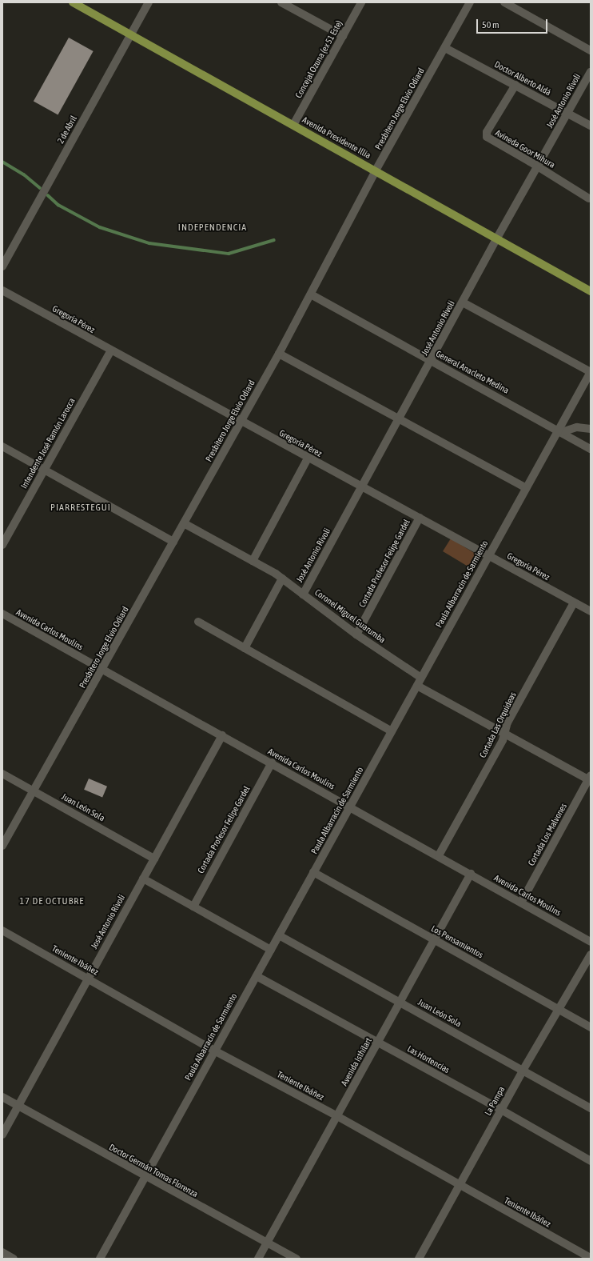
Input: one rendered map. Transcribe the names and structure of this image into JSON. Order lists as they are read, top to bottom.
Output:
{
  "streets": {
    "main road": ["Avenida Presidente Illia"],
    "street": [
      "Concejal Ozuna (ex 51 Este)",
      "Doctor Alberto Aldá",
      "José Antonio Rívoli",
      "Presbítero Jorge Elvio Odiard",
      "2 de Abril",
      "Avineda Goor Mihura",
      "Gregoria Pérez",
      "General Anacleto Medina",
      "Intendente José Ramón Larocca",
      "Cortada Profesor Felipe Gardel",
      "Paula Albarracín de Sarmiento",
      "Coronel Miguel Guarumba",
      "Avenida Carlos Moulins",
      "Cortada Las Orquídeas",
      "Juan León Sola",
      "Cortada Los Malvones",
      "Los Pensamientos",
      "Teniente Ibáñez",
      "Las Hortencias",
      "Avenida Isthilart",
      "La Pampa",
      "Doctor Germán Tomas Florenza"
    ]
  },
  "crossings": [
    ["Concejal Ozuna (ex 51 Este)", "Avenida Presidente Illia"],
    ["Doctor Alberto Aldá", "José Antonio Rívoli"],
    ["Doctor Alberto Aldá", "Presbítero Jorge Elvio Odiard"],
    ["Doctor Alberto Aldá", "Avineda Goor Mihura"],
    ["José Antonio Rívoli", "Avenida Presidente Illia"],
    ["José Antonio Rívoli", "Avineda Goor Mihura"],
    ["José Antonio Rívoli", "Gregoria Pérez"],
    ["José Antonio Rívoli", "General Anacleto Medina"],
    ["José Antonio Rívoli", "Coronel Miguel Guarumba"],
    ["José Antonio Rívoli", "Avenida Carlos Moulins"],
    ["José Antonio Rívoli", "Juan León Sola"],
    ["José Antonio Rívoli", "Teniente Ibáñez"],
    ["José Antonio Rívoli", "Doctor Germán Tomas Florenza"],
    ["Presbítero Jorge Elvio Odiard", "Avenida Presidente Illia"],
    ["Presbítero Jorge Elvio Odiard", "Gregoria Pérez"],
    ["Presbítero Jorge Elvio Odiard", "General Anacleto Medina"],
    ["Presbítero Jorge Elvio Odiard", "Coronel Miguel Guarumba"],
    ["Presbítero Jorge Elvio Odiard", "Avenida Carlos Moulins"],
    ["Presbítero Jorge Elvio Odiard", "Juan León Sola"],
    ["2 de Abril", "Avenida Presidente Illia"],
    ["Gregoria Pérez", "Intendente José Ramón Larocca"],
    ["Gregoria Pérez", "Cortada Profesor Felipe Gardel"],
    ["Gregoria Pérez", "Paula Albarracín de Sarmiento"],
    ["Gregoria Pérez", "Cortada Las Orquídeas"],
    ["General Anacleto Medina", "Paula Albarracín de Sarmiento"],
    ["Cortada Profesor Felipe Gardel", "Coronel Miguel Guarumba"],
    ["Cortada Profesor Felipe Gardel", "Avenida Carlos Moulins"],
    ["Paula Albarracín de Sarmiento", "Coronel Miguel Guarumba"],
    ["Paula Albarracín de Sarmiento", "Avenida Carlos Moulins"],
    ["Paula Albarracín de Sarmiento", "Juan León Sola"],
    ["Paula Albarracín de Sarmiento", "Los Pensamientos"],
    ["Paula Albarracín de Sarmiento", "Teniente Ibáñez"],
    ["Paula Albarracín de Sarmiento", "Las Hortencias"],
    ["Paula Albarracín de Sarmiento", "Doctor Germán Tomas Florenza"],
    ["Avenida Carlos Moulins", "Cortada Las Orquídeas"],
    ["Avenida Carlos Moulins", "Cortada Los Malvones"],
    ["Avenida Carlos Moulins", "Avenida Isthilart"],
    ["Juan León Sola", "Avenida Isthilart"],
    ["Juan León Sola", "La Pampa"],
    ["Los Pensamientos", "Avenida Isthilart"],
    ["Los Pensamientos", "La Pampa"],
    ["Teniente Ibáñez", "Avenida Isthilart"],
    ["Teniente Ibáñez", "La Pampa"],
    ["Las Hortencias", "Avenida Isthilart"],
    ["Las Hortencias", "La Pampa"],
    ["Avenida Isthilart", "Doctor Germán Tomas Florenza"]
  ],
  "districts": ["INDEPENDENCIA", "PIARRESTEGUI", "17 DE OCTUBRE"],
  "scale_bar": "50 m"
}
